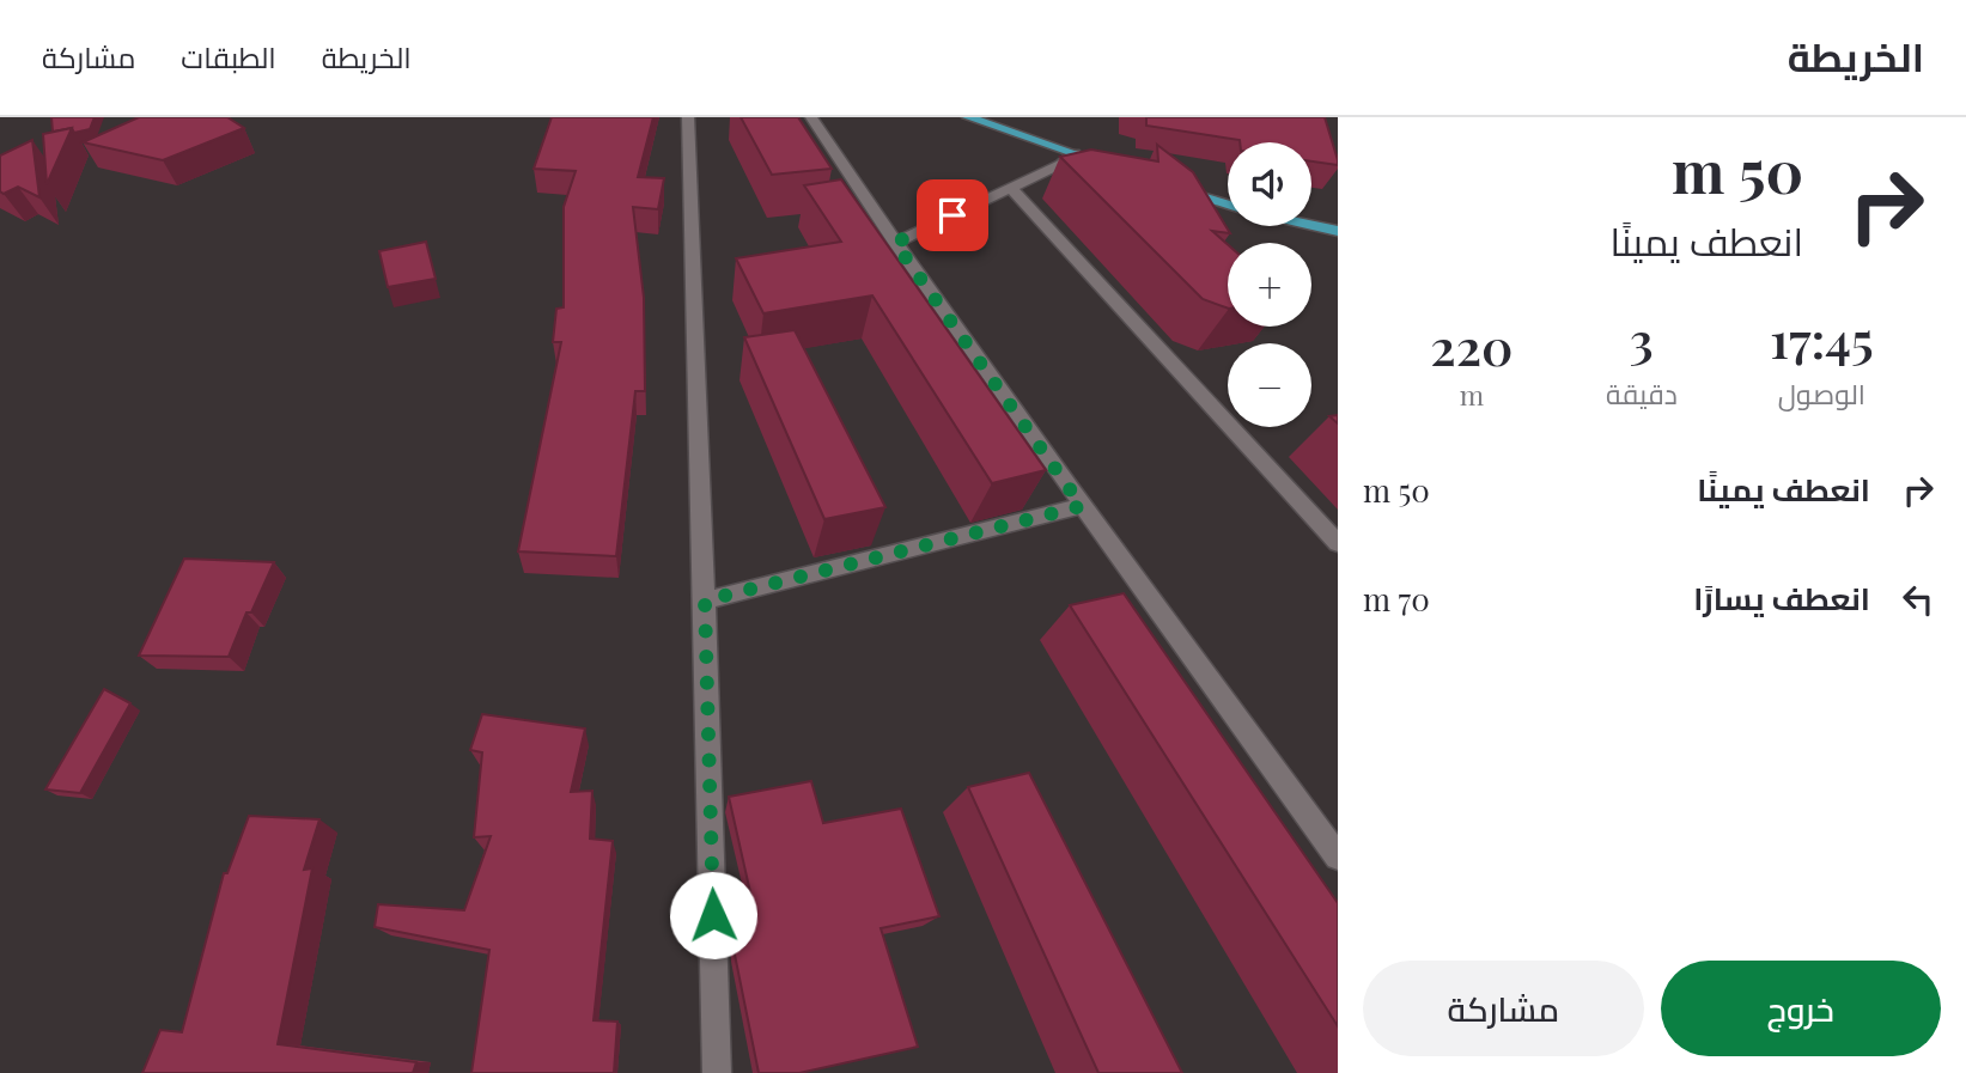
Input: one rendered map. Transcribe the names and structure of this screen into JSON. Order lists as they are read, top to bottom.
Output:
{
  "page": {
    "header": "الخريطة",
    "nav": ["الخريطة", "الطبقات", "مشاركة"],
    "turn": ["50 m", "انعطف يمينًا"],
    "map_buttons": ["+", "−"],
    "eta": [
      "17:45",
      "الوصول",
      "3",
      "دقيقة",
      "220",
      "m"
    ],
    "list": [
      {
        "name": "انعطف يمينًا",
        "value": "50 m"
      },
      {
        "name": "انعطف يسارًا",
        "value": "70 m"
      }
    ],
    "buttons": ["خروج", "مشاركة"]
  }
}
